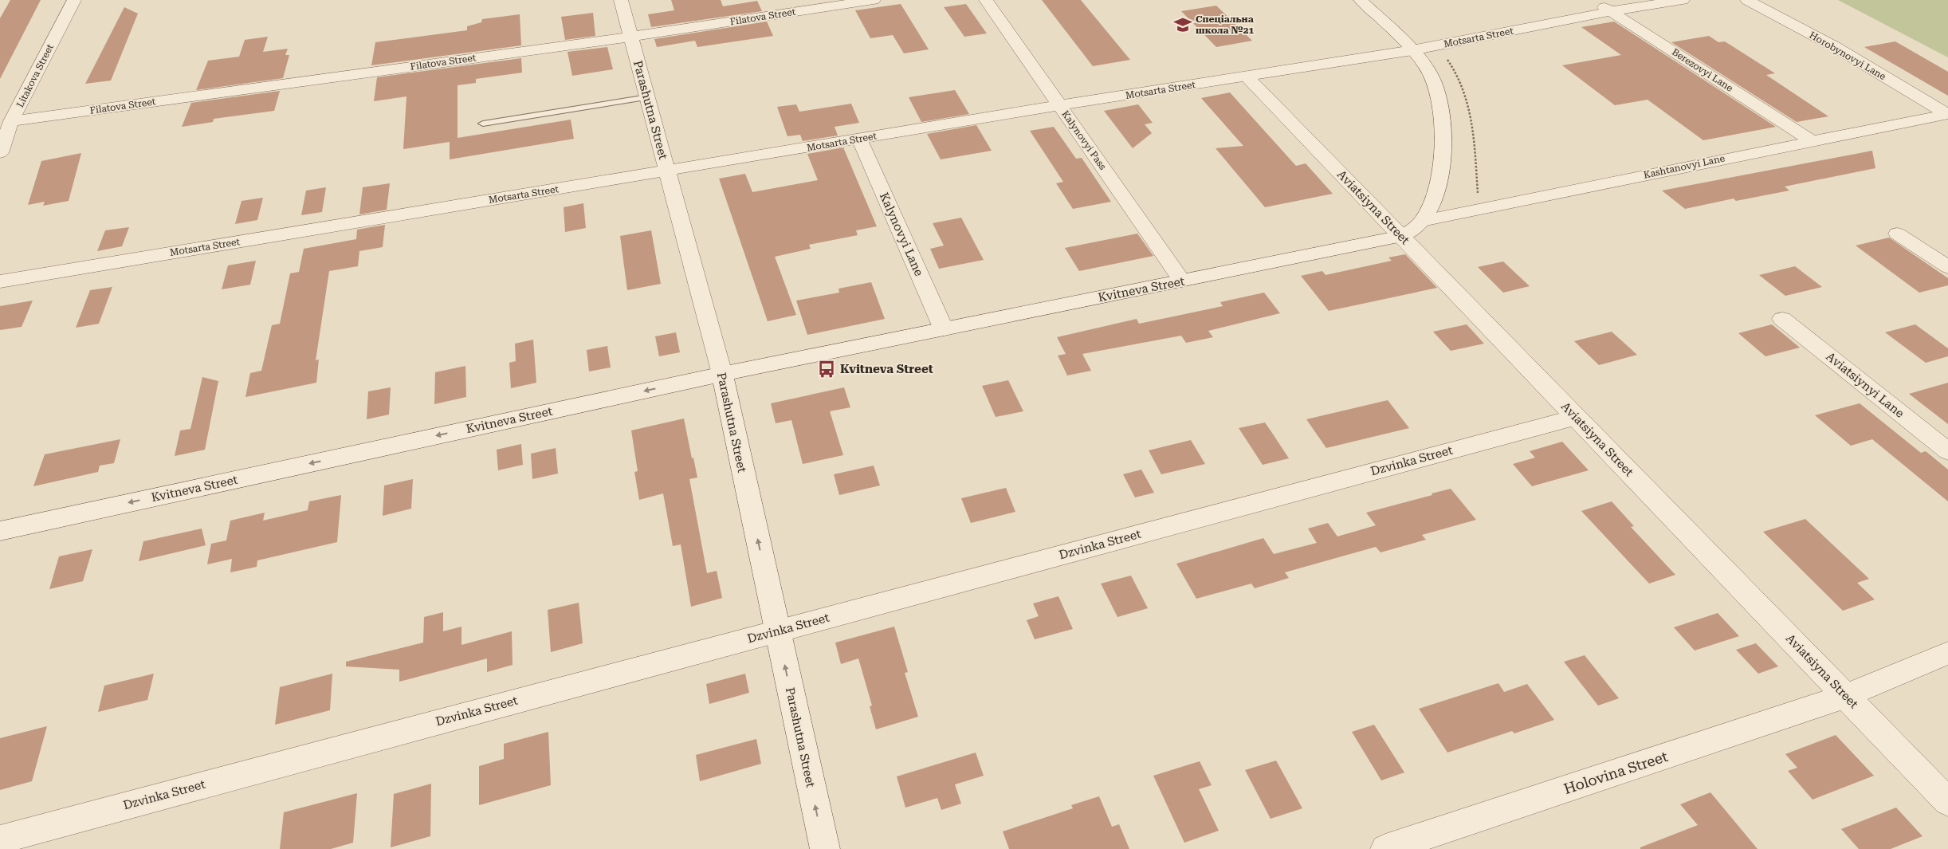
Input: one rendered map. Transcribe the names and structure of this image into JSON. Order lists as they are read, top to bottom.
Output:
{
  "streets": {
    "street": [
      "Filatova Street",
      "Motsarta Street",
      "Horobynovyi Lane",
      "Berezovyi Lane",
      "Litakova Street",
      "Parashutna Street",
      "Kalynovyi Pass",
      "Kashtanovyi Lane",
      "Aviatsiyna Street",
      "Kalynovyi Lane",
      "Kvitneva Street",
      "Aviatsiynyi Lane",
      "Dzvinka Street",
      "Holovina Street"
    ]
  },
  "crossings": [
    ["Filatova Street", "Litakova Street"],
    ["Filatova Street", "Parashutna Street"],
    ["Motsarta Street", "Berezovyi Lane"],
    ["Motsarta Street", "Parashutna Street"],
    ["Motsarta Street", "Kalynovyi Pass"],
    ["Motsarta Street", "Aviatsiyna Street"],
    ["Motsarta Street", "Kalynovyi Lane"],
    ["Motsarta Street", "Kvitneva Street"],
    ["Horobynovyi Lane", "Kashtanovyi Lane"],
    ["Berezovyi Lane", "Kashtanovyi Lane"],
    ["Parashutna Street", "Kvitneva Street"],
    ["Parashutna Street", "Dzvinka Street"],
    ["Kalynovyi Pass", "Kvitneva Street"],
    ["Kashtanovyi Lane", "Kvitneva Street"],
    ["Aviatsiyna Street", "Kvitneva Street"],
    ["Aviatsiyna Street", "Dzvinka Street"],
    ["Aviatsiyna Street", "Holovina Street"],
    ["Kalynovyi Lane", "Kvitneva Street"]
  ],
  "one_way": ["Parashutna Street", "Kvitneva Street"],
  "places": {
    "school or university": ["Спеціальна школа №21"],
    "bus stop": ["Kvitneva Street"]
  }
}
